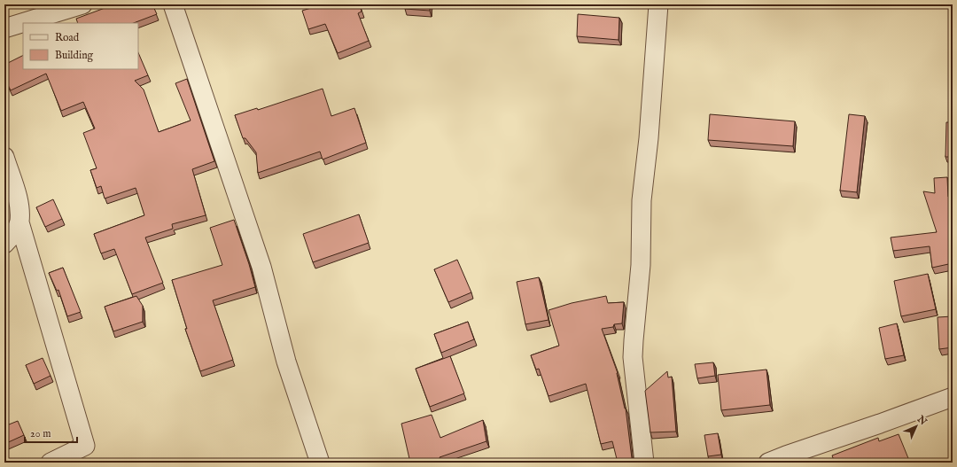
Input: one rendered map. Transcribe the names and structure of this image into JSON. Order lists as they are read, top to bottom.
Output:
{
  "legend": ["Road", "Building"],
  "scale_bar": "20 m",
  "north": "top right"
}
